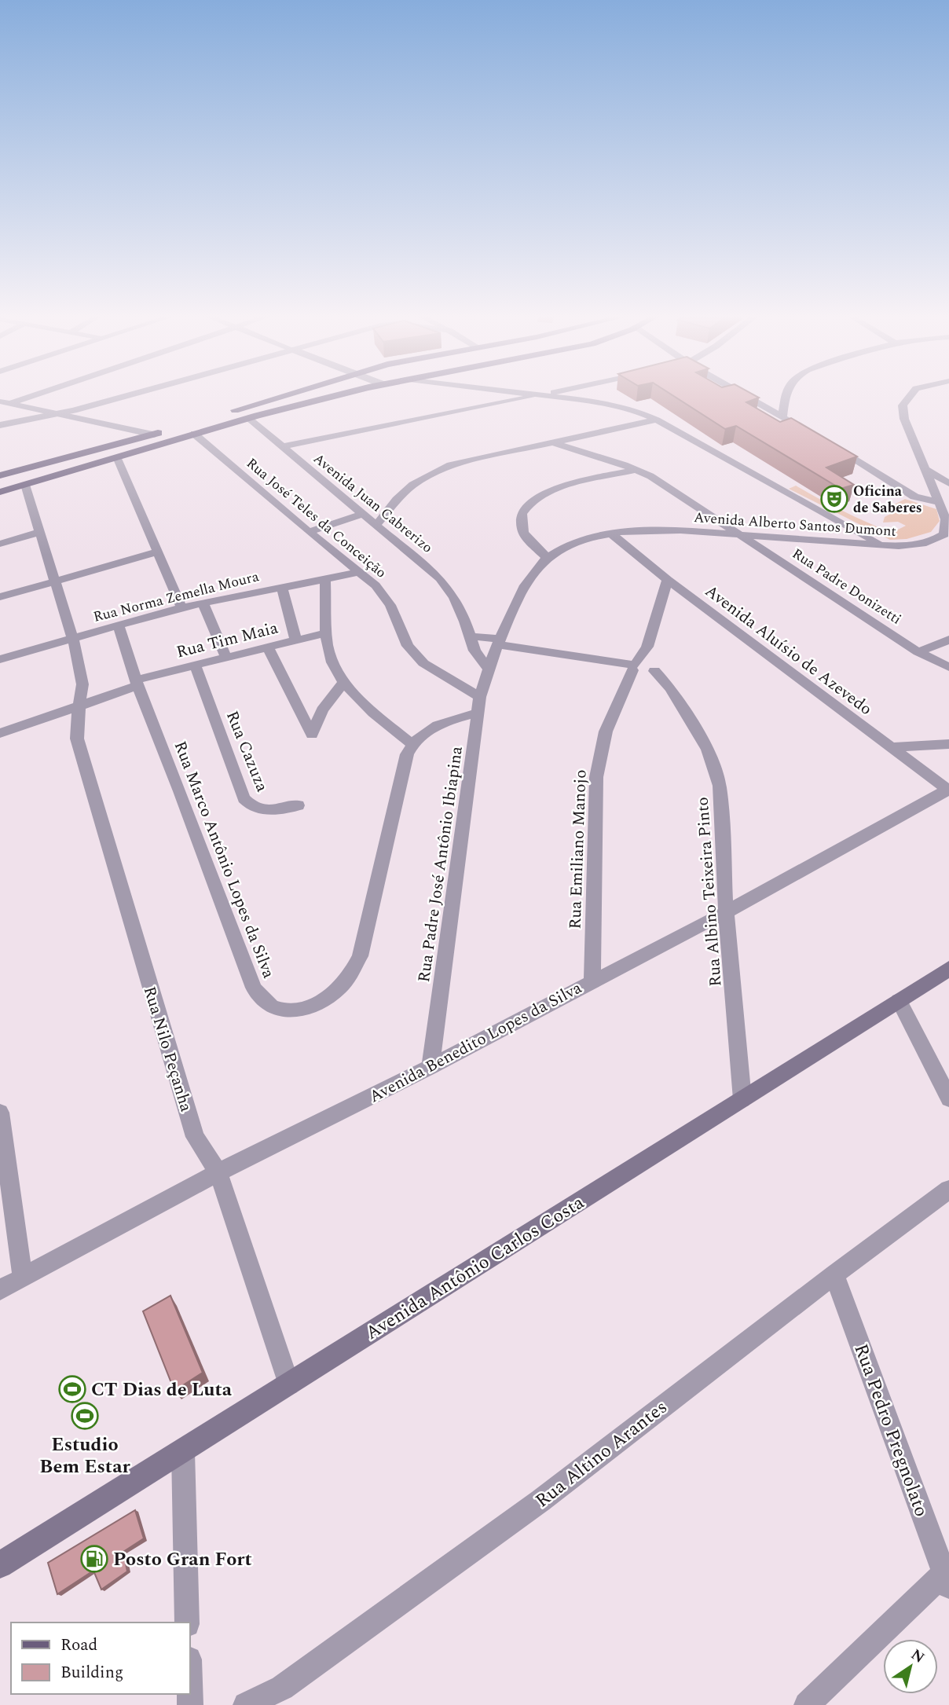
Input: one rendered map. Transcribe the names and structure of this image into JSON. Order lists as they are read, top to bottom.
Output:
{
  "streets": {
    "main road": ["Avenida Antônio Carlos Costa"],
    "street": [
      "Avenida Juan Cabrerizo",
      "Rua José Teles da Conceição",
      "Avenida Alberto Santos Dumont",
      "Rua Padre Donizetti",
      "Rua Norma Zemella Moura",
      "Rua Tim Maia",
      "Avenida Aluísio de Azevedo",
      "Rua Cazuza",
      "Rua Emiliano Manojo",
      "Rua Marco Antônio Lopes da Silva",
      "Rua Padre José Antônio Ibiapina",
      "Rua Albino Teixeira Pinto",
      "Avenida Benedito Lopes da Silva",
      "Rua Nilo Peçanha",
      "Rua Pedro Pregnolato",
      "Rua Altino Arantes"
    ]
  },
  "crossings": [
    ["Avenida Juan Cabrerizo", "Avenida Alberto Santos Dumont"],
    ["Avenida Juan Cabrerizo", "Rua Padre José Antônio Ibiapina"],
    ["Avenida Juan Cabrerizo", "Rua Albino Teixeira Pinto"],
    ["Rua José Teles da Conceição", "Rua Norma Zemella Moura"],
    ["Rua José Teles da Conceição", "Rua Padre José Antônio Ibiapina"],
    ["Avenida Alberto Santos Dumont", "Rua Padre Donizetti"],
    ["Avenida Alberto Santos Dumont", "Avenida Aluísio de Azevedo"],
    ["Avenida Alberto Santos Dumont", "Rua Padre José Antônio Ibiapina"],
    ["Avenida Alberto Santos Dumont", "Rua Albino Teixeira Pinto"],
    ["Rua Norma Zemella Moura", "Rua Nilo Peçanha"],
    ["Rua Tim Maia", "Rua Cazuza"],
    ["Rua Tim Maia", "Rua Marco Antônio Lopes da Silva"],
    ["Rua Tim Maia", "Rua Nilo Peçanha"],
    ["Avenida Aluísio de Azevedo", "Avenida Benedito Lopes da Silva"],
    ["Rua Emiliano Manojo", "Rua Albino Teixeira Pinto"],
    ["Rua Emiliano Manojo", "Avenida Benedito Lopes da Silva"],
    ["Rua Padre José Antônio Ibiapina", "Rua Albino Teixeira Pinto"],
    ["Rua Padre José Antônio Ibiapina", "Avenida Benedito Lopes da Silva"],
    ["Rua Albino Teixeira Pinto", "Avenida Benedito Lopes da Silva"],
    ["Rua Albino Teixeira Pinto", "Avenida Antônio Carlos Costa"],
    ["Avenida Benedito Lopes da Silva", "Rua Nilo Peçanha"],
    ["Rua Nilo Peçanha", "Avenida Antônio Carlos Costa"],
    ["Rua Pedro Pregnolato", "Rua Altino Arantes"]
  ],
  "places": {
    "theatre": ["Oficina de Saberes"],
    "sports": ["CT Dias de Luta", "Estudio Bem Estar"],
    "fuel station": ["Posto Gran Fort"]
  },
  "legend": ["Road", "Building"],
  "north": "top right"
}
